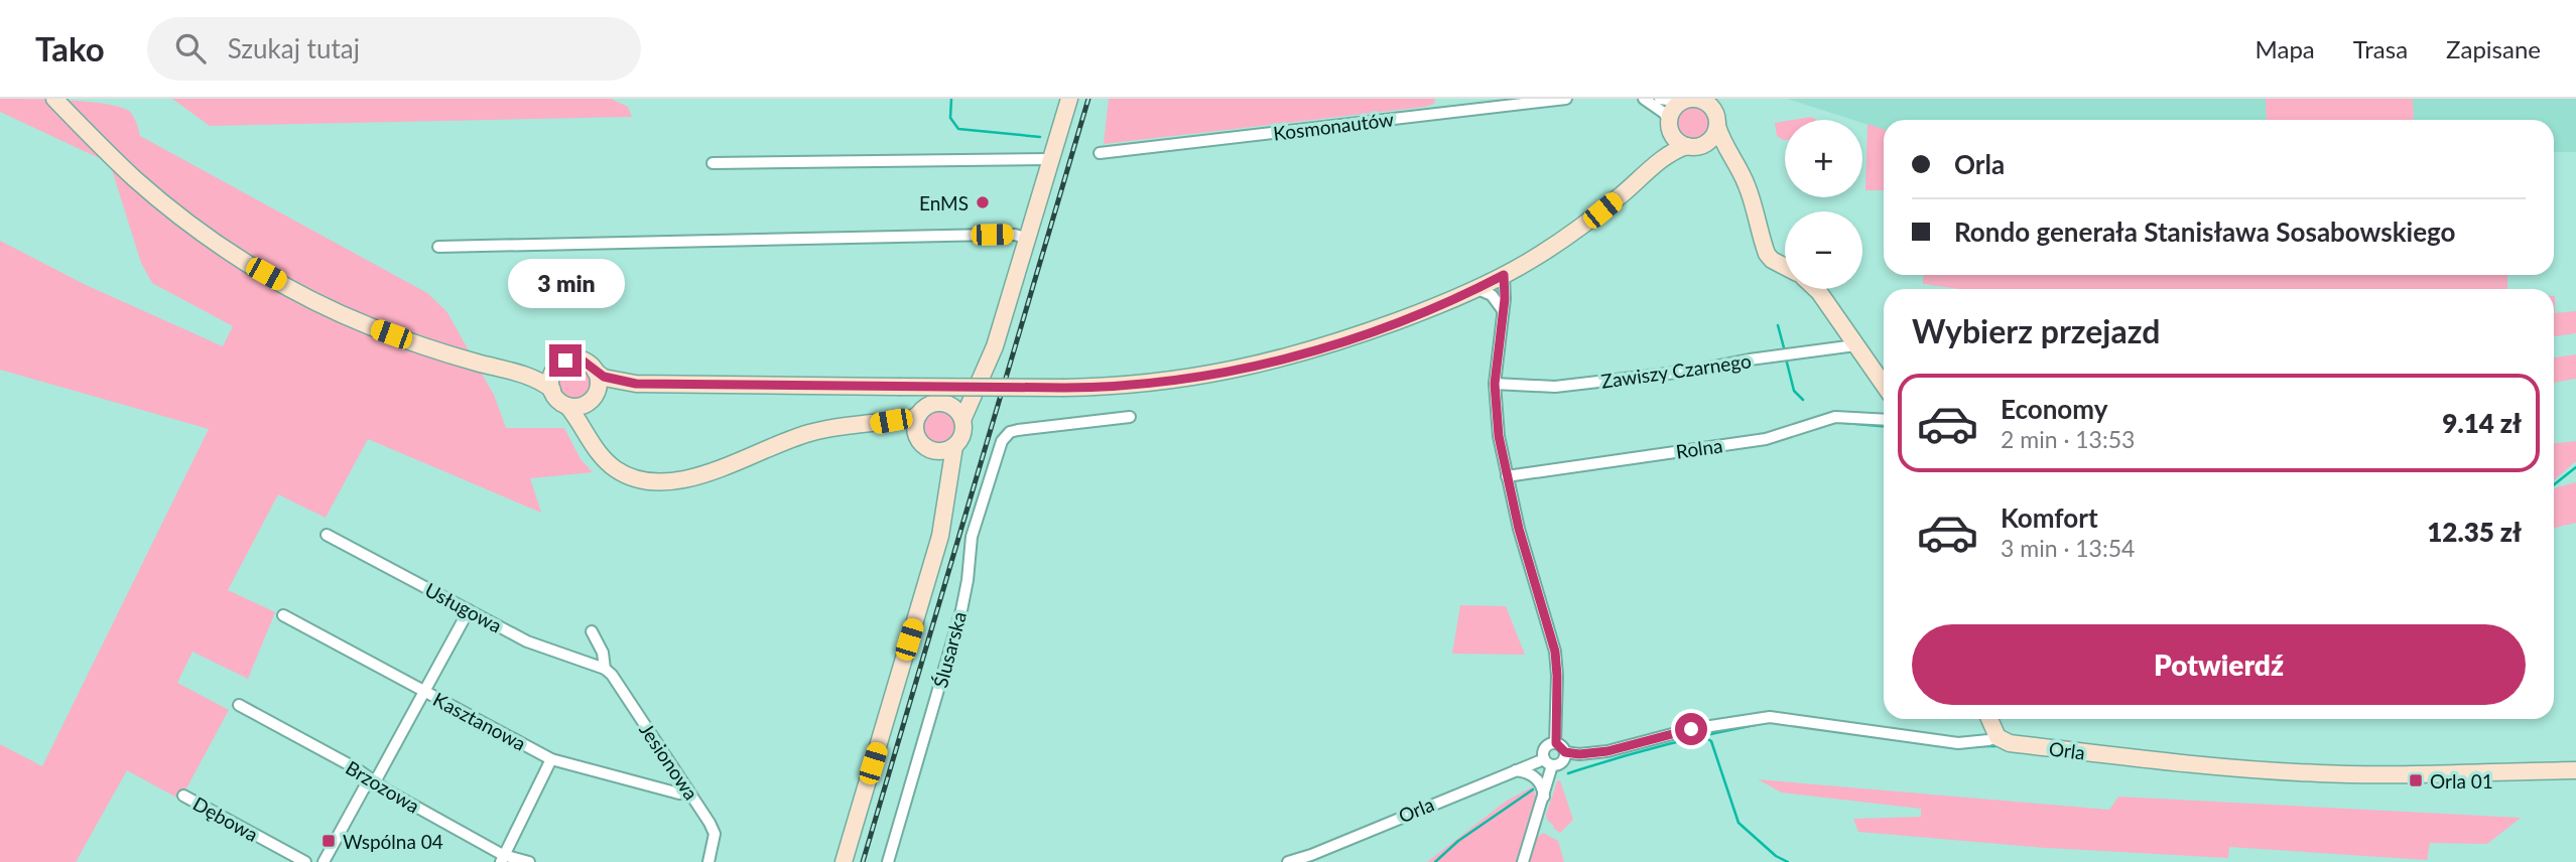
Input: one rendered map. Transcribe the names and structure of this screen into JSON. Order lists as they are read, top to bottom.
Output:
{
  "streets": {
    "main road": ["Orla"],
    "street": [
      "Kosmonautów",
      "Zawiszy Czarnego",
      "Rolna",
      "Usługowa",
      "Ślusarska",
      "Kasztanowa",
      "Jesionowa",
      "Brzozowa",
      "Dębowa"
    ]
  },
  "crossings": [
    ["Usługowa", "Jesionowa"],
    ["Kasztanowa", "Jesionowa"]
  ],
  "places": {
    "other": ["EnMS"],
    "transit": ["Orla 01", "Wspólna 04"]
  },
  "page": {
    "header": "Tako",
    "search": "Szukaj tutaj",
    "nav": ["Mapa", "Trasa", "Zapisane"],
    "map_buttons": ["+", "−"],
    "banner": ["Orla", "Rondo generała Stanisława Sosabowskiego"],
    "bubble": "3 min",
    "heading": "Wybierz przejazd",
    "list": [
      {
        "name": "Economy",
        "note": "2 min · 13:53",
        "value": "9.14 zł"
      },
      {
        "name": "Komfort",
        "note": "3 min · 13:54",
        "value": "12.35 zł"
      }
    ],
    "buttons": "Potwierdź"
  }
}
